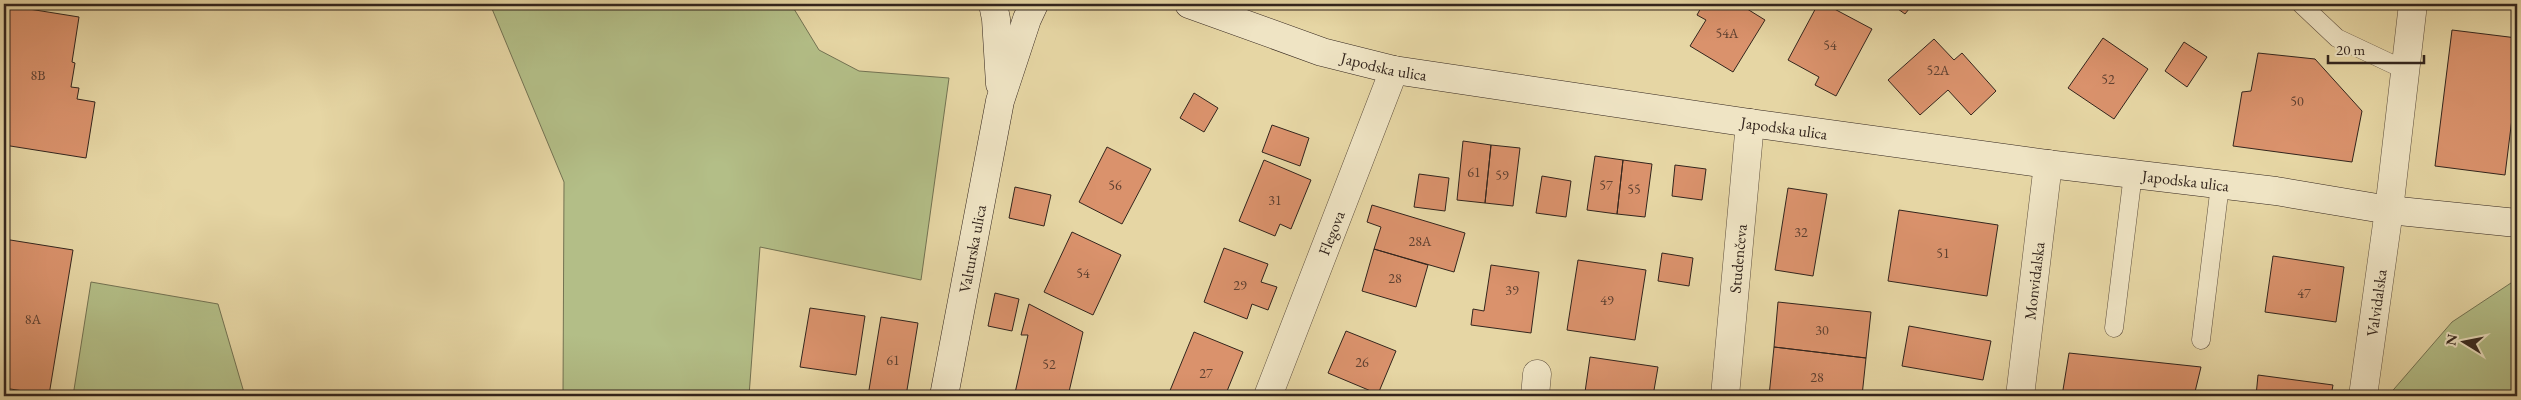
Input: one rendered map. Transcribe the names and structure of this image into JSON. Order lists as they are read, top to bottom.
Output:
{
  "streets": {
    "street": [
      "Japodska ulica",
      "Flegova",
      "Valturska ulica",
      "Studenčeva",
      "Monvidalska",
      "Valvidalska"
    ]
  },
  "crossings": [
    ["Japodska ulica", "Flegova"],
    ["Japodska ulica", "Studenčeva"],
    ["Japodska ulica", "Monvidalska"],
    ["Japodska ulica", "Valvidalska"]
  ],
  "house_numbers": [
    "54A",
    "54",
    "52A",
    "8B",
    "52",
    "50",
    "61",
    "59",
    "56",
    "57",
    "55",
    "31",
    "32",
    "28A",
    "51",
    "54",
    "28",
    "29",
    "39",
    "47",
    "49",
    "8A",
    "30",
    "61",
    "26",
    "52",
    "27",
    "28"
  ],
  "scale_bar": "20 m",
  "north": "left"
}
